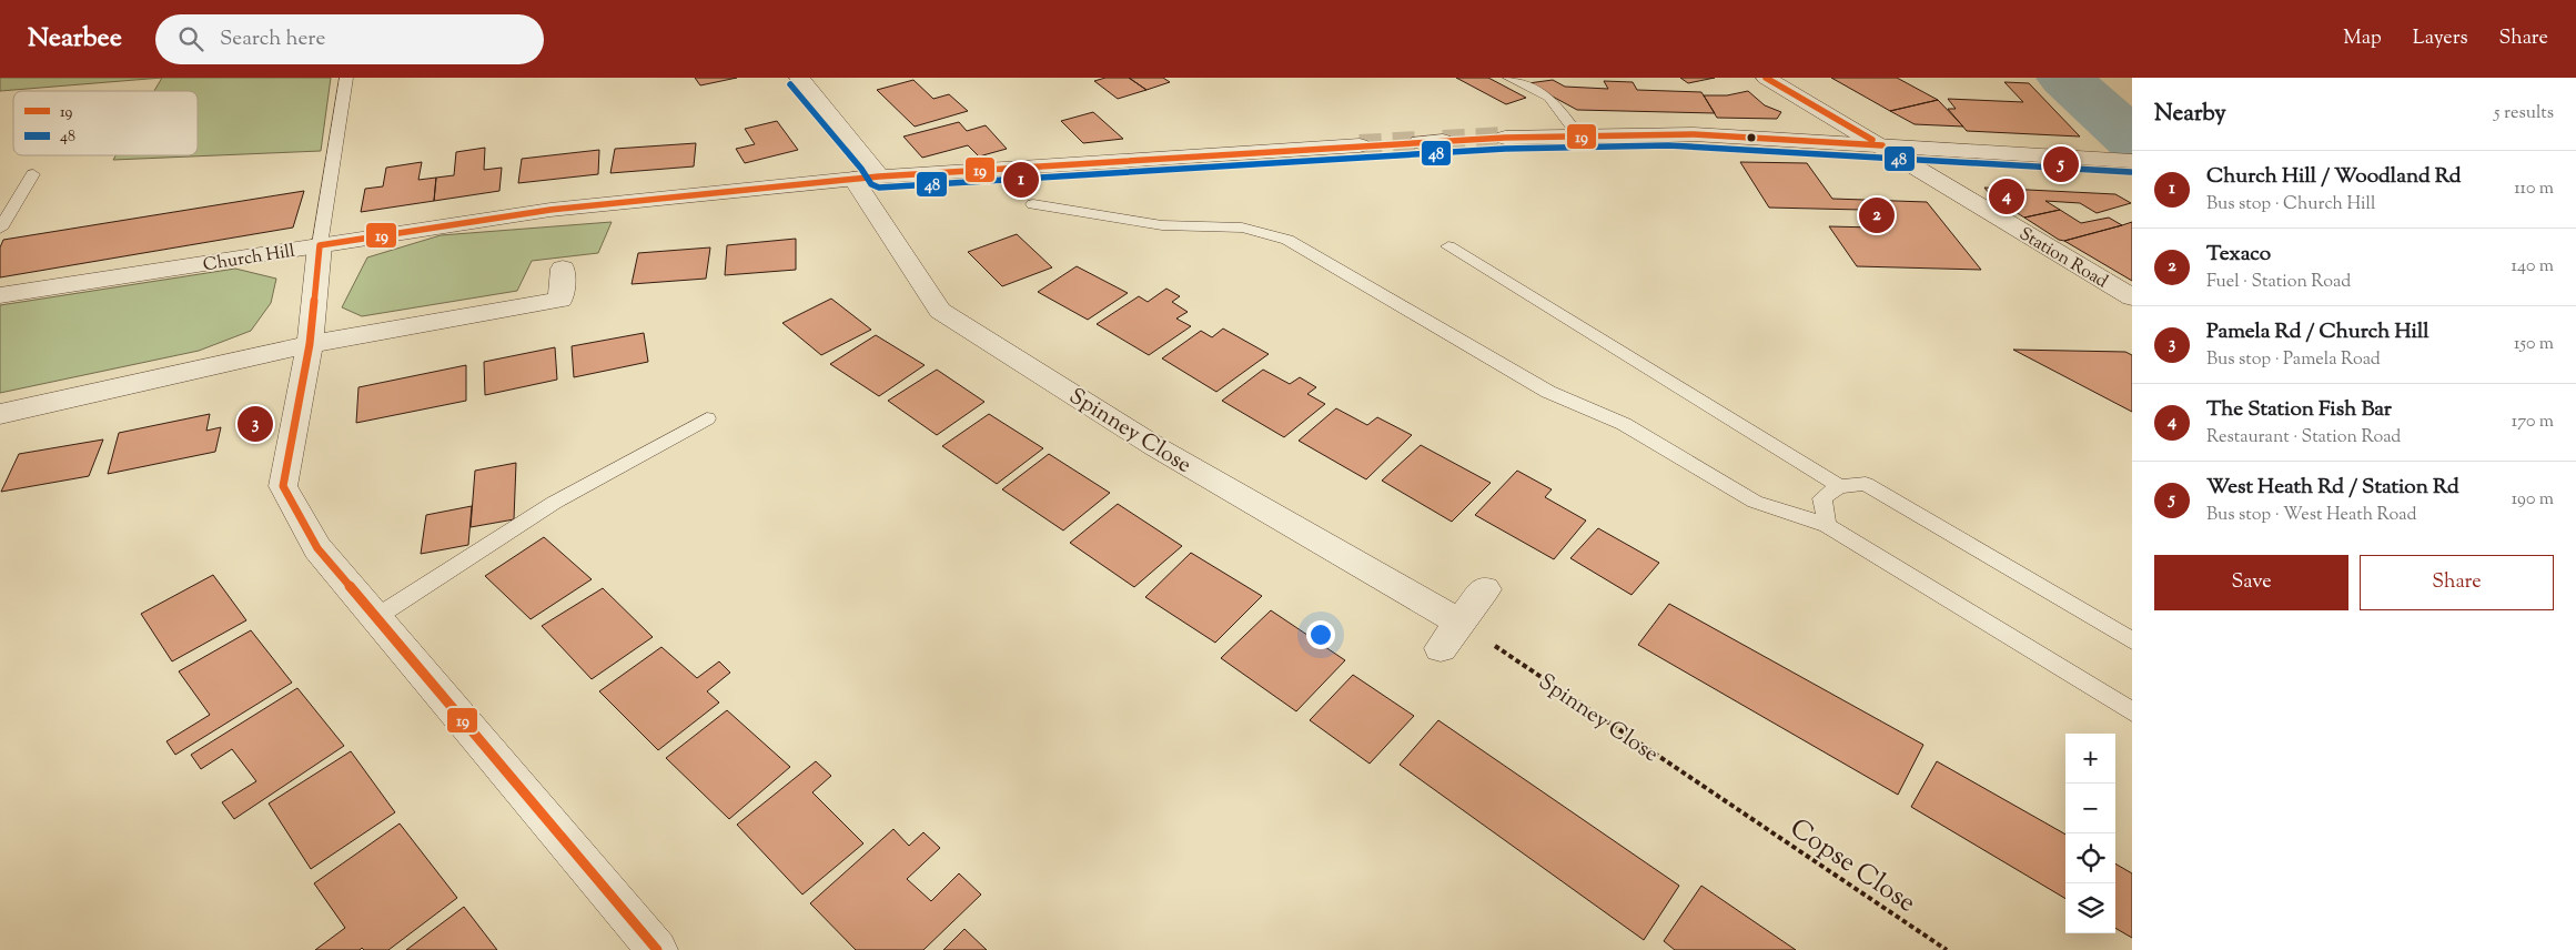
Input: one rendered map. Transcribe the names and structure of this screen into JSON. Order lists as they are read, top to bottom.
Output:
{
  "streets": {
    "street": ["Church Hill", "Station Road", "Spinney Close"],
    "path": ["Copse Close"]
  },
  "crossings": [
    ["Church Hill", "Spinney Close"],
    ["Spinney Close", "Copse Close"]
  ],
  "lines": ["transit line 19", "transit line 48"],
  "legend": ["19", "48"],
  "page": {
    "header": "Nearbee",
    "search": "Search here",
    "nav": ["Map", "Layers", "Share"],
    "heading": ["Nearby", "5 results"],
    "pins": [
      "5",
      "1",
      "4",
      "2",
      "3"
    ],
    "list": [
      {
        "mark": "1",
        "name": "Church Hill / Woodland Rd",
        "note": "Bus stop · Church Hill",
        "value": "110 m"
      },
      {
        "mark": "2",
        "name": "Texaco",
        "note": "Fuel · Station Road",
        "value": "140 m"
      },
      {
        "mark": "3",
        "name": "Pamela Rd / Church Hill",
        "note": "Bus stop · Pamela Road",
        "value": "150 m"
      },
      {
        "mark": "4",
        "name": "The Station Fish Bar",
        "note": "Restaurant · Station Road",
        "value": "170 m"
      },
      {
        "mark": "5",
        "name": "West Heath Rd / Station Rd",
        "note": "Bus stop · West Heath Road",
        "value": "190 m"
      }
    ],
    "buttons": ["Save", "Share"],
    "map_buttons": ["+", "−"]
  }
}
